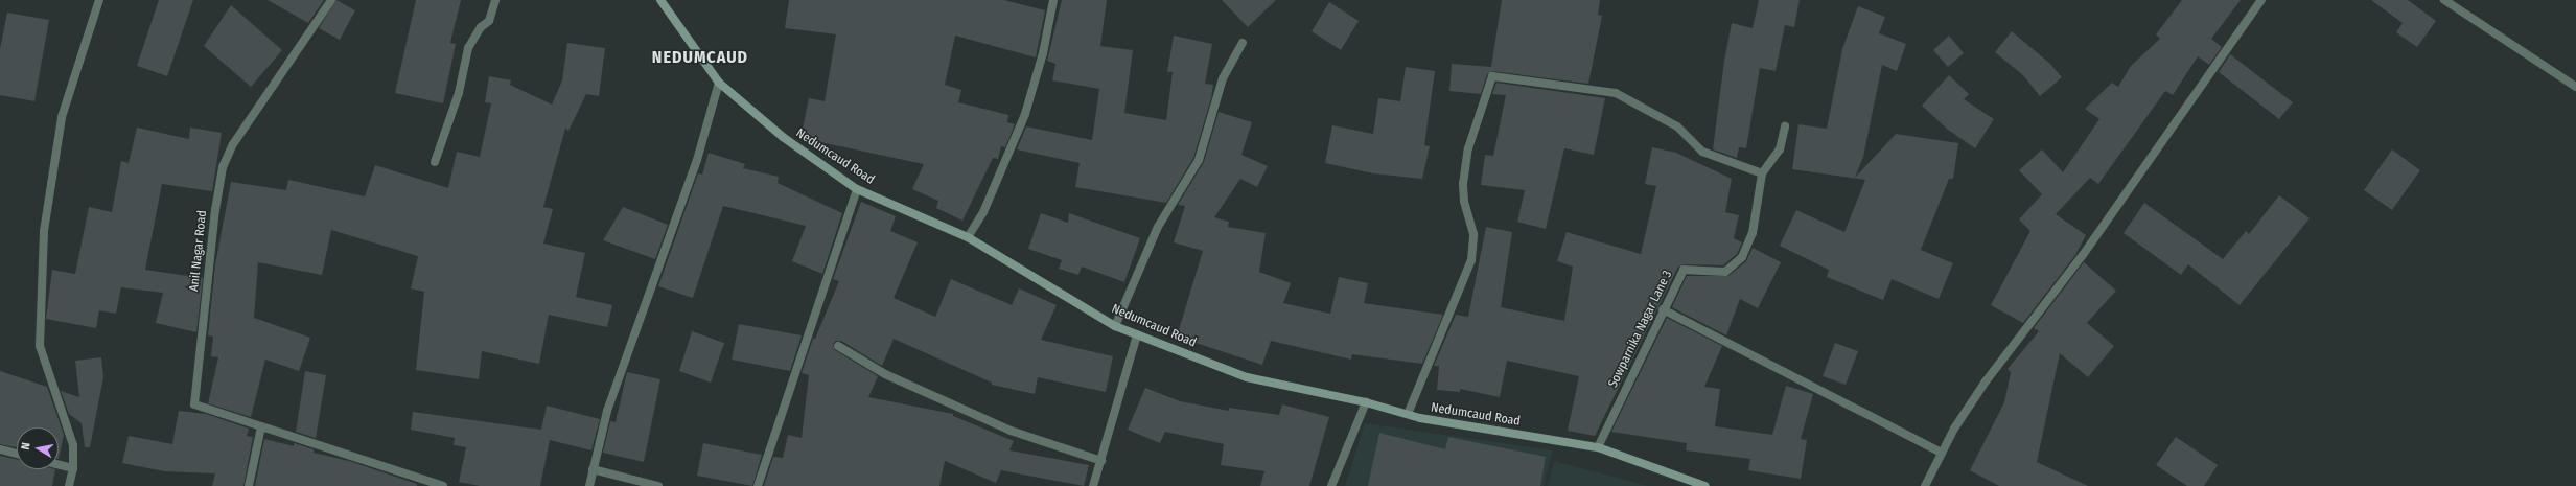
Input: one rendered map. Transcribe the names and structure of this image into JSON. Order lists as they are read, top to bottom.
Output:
{
  "streets": {
    "main road": ["Nedumcaud Road"],
    "street": ["Anil Nagar Road", "Sowparnika Nagar Lane 3"]
  },
  "crossings": [
    ["Nedumcaud Road", "Sowparnika Nagar Lane 3"]
  ],
  "districts": ["NEDUMCAUD"],
  "north": "left"
}
